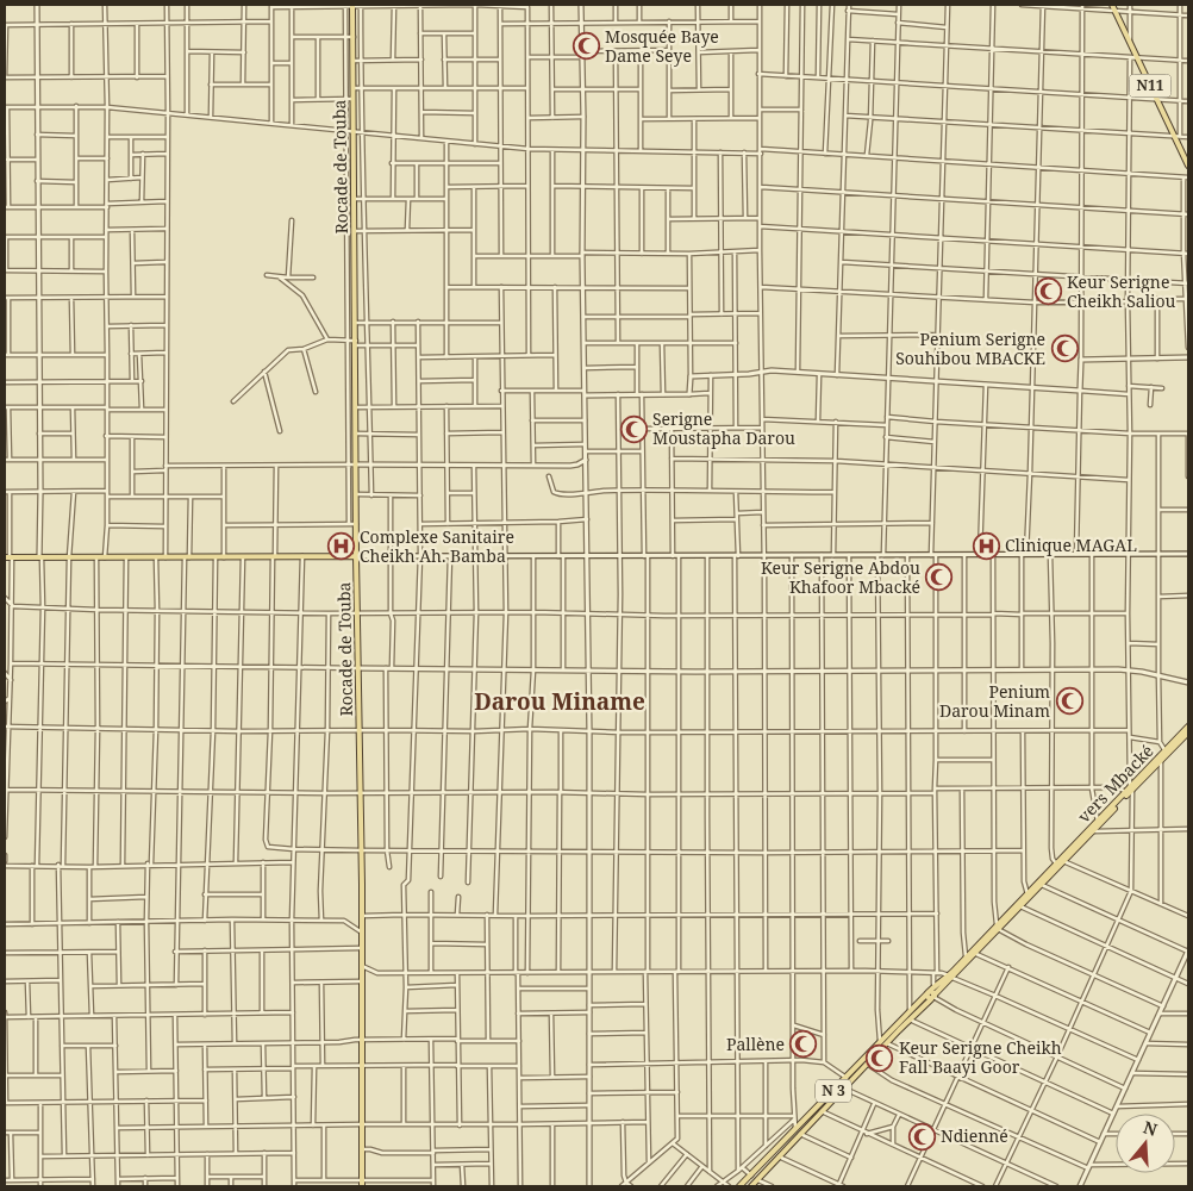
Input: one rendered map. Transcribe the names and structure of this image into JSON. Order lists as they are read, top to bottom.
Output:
{
  "streets": {
    "main road": [
      "N11",
      "Rocade de Touba",
      "vers Mbacké",
      "N 3"
    ]
  },
  "crossings": [
    ["vers Mbacké", "N 3"]
  ],
  "districts": ["Darou Miname"],
  "places": {
    "mosque": [
      "Mosquée Baye Dame Seye",
      "Keur Serigne Cheikh Saliou",
      "Penium Serigne Souhibou MBACKE",
      "Serigne Moustapha Darou",
      "Keur Serigne Abdou Khafoor Mbacké",
      "Penium Darou Minam",
      "Pallène",
      "Keur Serigne Cheikh Fall Baayi Goor",
      "Ndienné"
    ],
    "hospital": ["Clinique MAGAL", "Complexe Sanitaire Cheikh Ah. Bamba"]
  },
  "north": "top"
}
